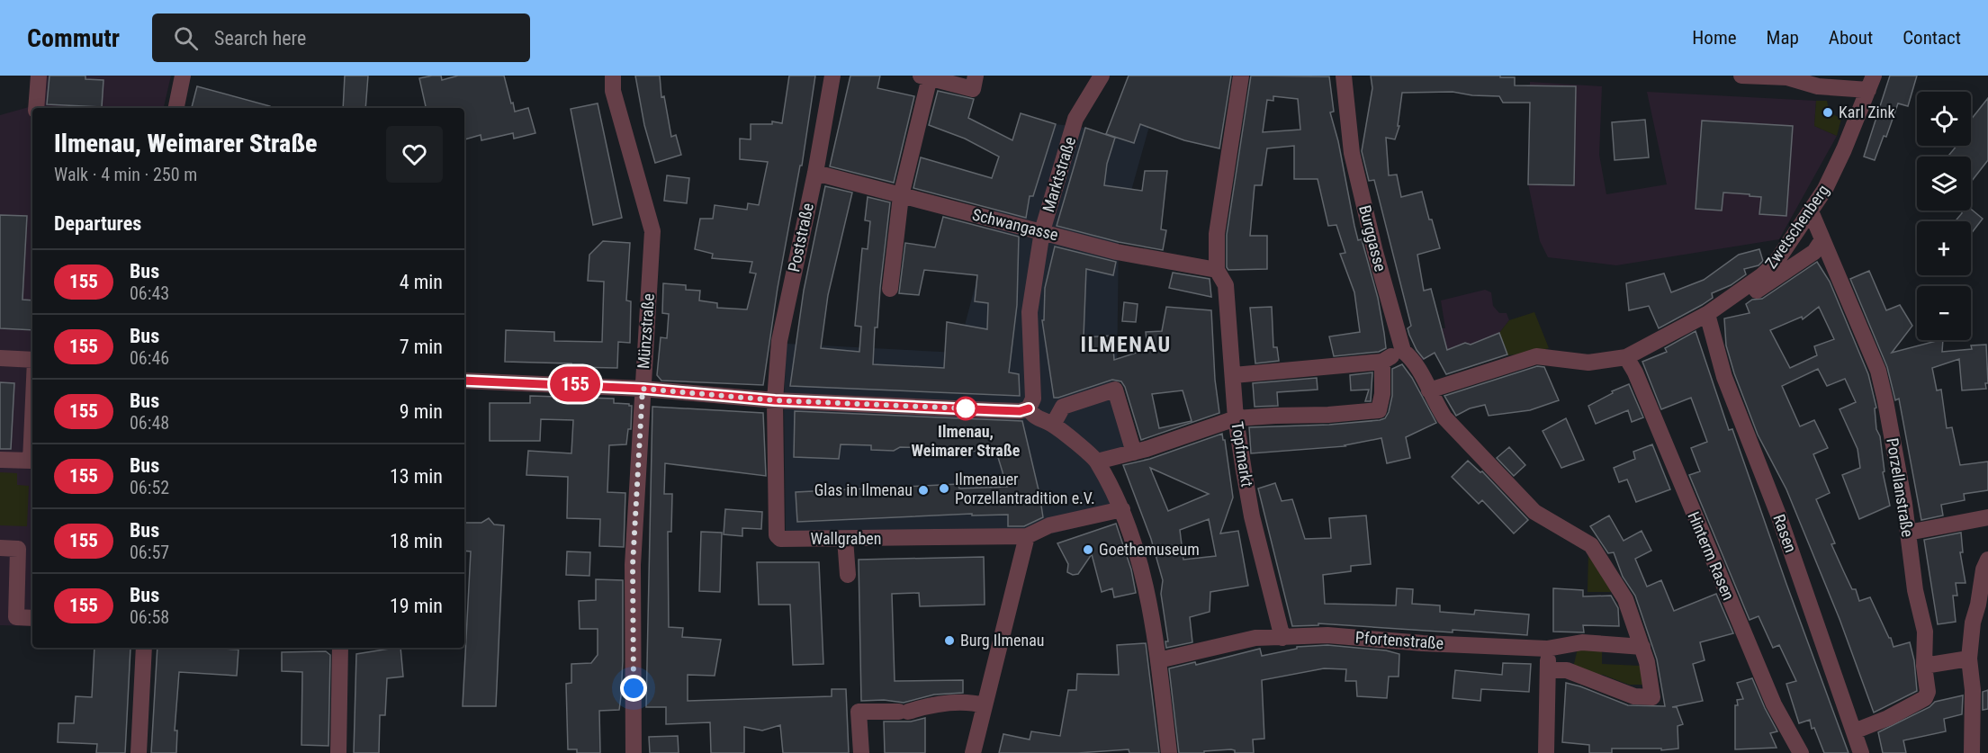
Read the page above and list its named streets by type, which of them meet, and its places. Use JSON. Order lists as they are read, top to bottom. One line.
{"streets":{"street":["Marktstraße","Schwangasse","Zwetschenberg","Poststraße","Burggasse","Münzstraße","Topfmarkt","Porzellanstraße","Rasen","Wallgraben","Hinterm Rasen","Pfortenstraße"]},"crossings":[["Marktstraße","Schwangasse"],["Schwangasse","Poststraße"],["Schwangasse","Topfmarkt"],["Zwetschenberg","Burggasse"],["Zwetschenberg","Porzellanstraße"],["Zwetschenberg","Rasen"],["Zwetschenberg","Hinterm Rasen"],["Poststraße","Wallgraben"],["Topfmarkt","Pfortenstraße"],["Porzellanstraße","Rasen"]],"districts":["ILMENAU"],"places":["Karl Zink","Ilmenau, Weimarer Straße","Ilmenauer Porzellantradition e.V.","Glas in Ilmenau","Goethemuseum","Burg Ilmenau"],"lines":["bus line 155"],"page":{"header":"Commutr","search":"Search here","nav":["Home","Map","About","Contact"],"on_map":"155","map_buttons":["+","−"],"heading":[["Ilmenau, Weimarer Straße","Walk · 4 min · 250 m"],"Departures"],"list":[{"mark":"155","name":"Bus","note":"06:43","value":"4 min"},{"mark":"155","name":"Bus","note":"06:46","value":"7 min"},{"mark":"155","name":"Bus","note":"06:48","value":"9 min"},{"mark":"155","name":"Bus","note":"06:52","value":"13 min"},{"mark":"155","name":"Bus","note":"06:57","value":"18 min"},{"mark":"155","name":"Bus","note":"06:58","value":"19 min"}]}}
